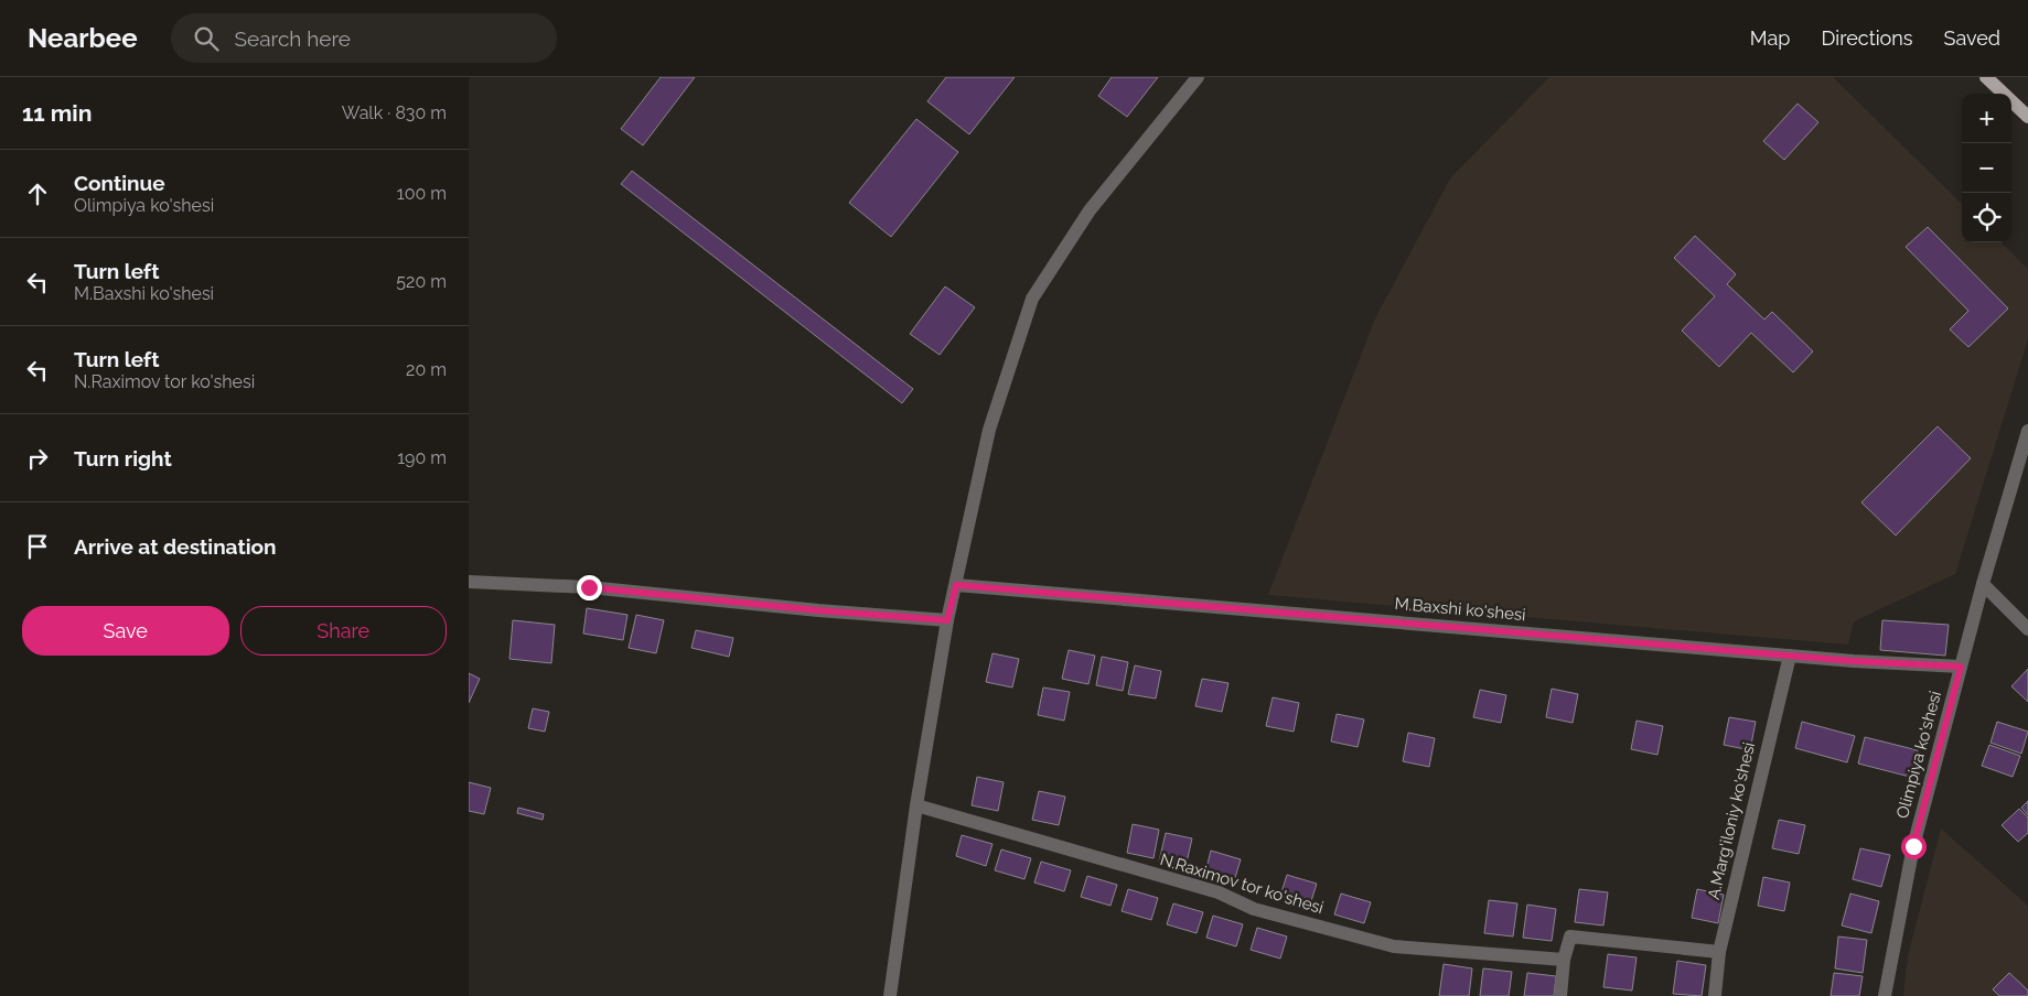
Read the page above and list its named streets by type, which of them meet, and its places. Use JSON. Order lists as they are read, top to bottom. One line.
{"streets":{"street":["M.Baxshi ko'shesi","Olimpiya ko'shesi","A.Marg'iloniy ko'shesi","N.Raximov tor ko'shesi"]},"crossings":[["M.Baxshi ko'shesi","Olimpiya ko'shesi"],["M.Baxshi ko'shesi","A.Marg'iloniy ko'shesi"]],"page":{"header":"Nearbee","search":"Search here","nav":["Map","Directions","Saved"],"heading":["11 min","Walk · 830 m"],"map_buttons":["+","−"],"list":[["Continue","Olimpiya ko'shesi","100 m"],["Turn left","M.Baxshi ko'shesi","520 m"],["Turn left","N.Raximov tor ko'shesi","20 m"],["Turn right","190 m"],"Arrive at destination"],"buttons":["Save","Share"]}}
